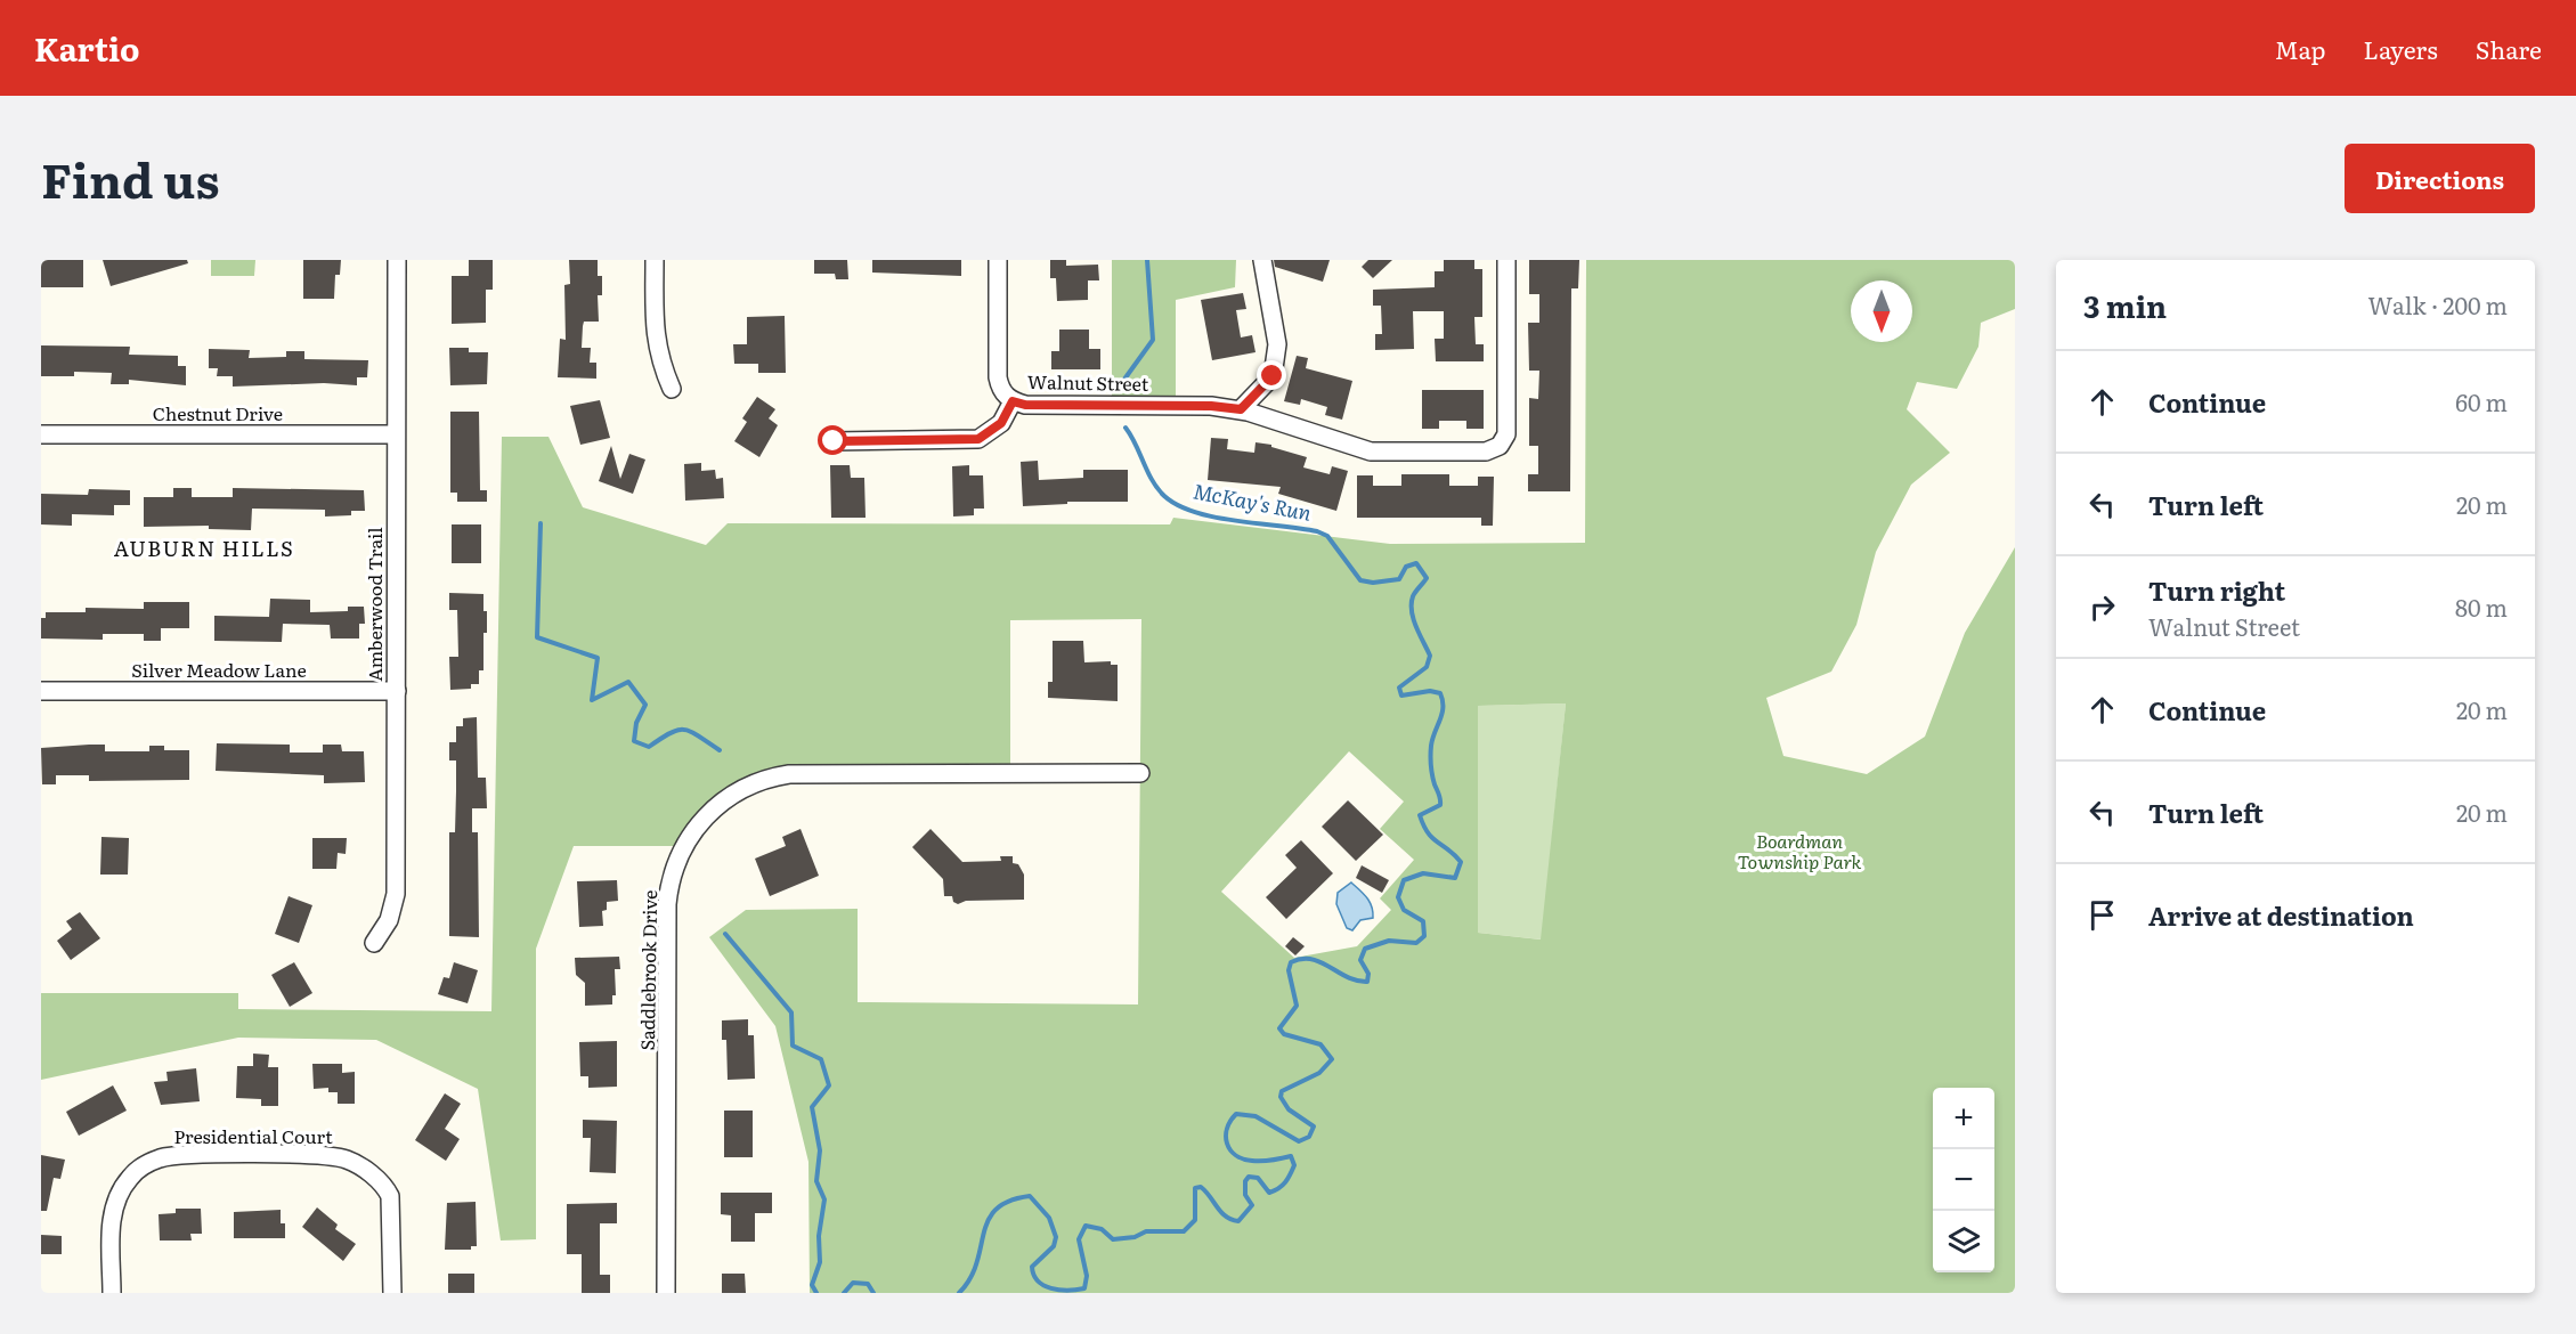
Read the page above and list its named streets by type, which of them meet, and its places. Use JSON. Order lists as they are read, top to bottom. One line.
{"streets":{"street":["Walnut Street","Chestnut Drive","Amberwood Trail","Silver Meadow Lane","Saddlebrook Drive","Presidential Court"]},"crossings":[["Chestnut Drive","Amberwood Trail"],["Amberwood Trail","Silver Meadow Lane"]],"districts":["AUBURN HILLS"],"water":["McKay's Run"],"parks":["Boardman Township Park"],"north":"bottom","page":{"header":"Kartio","nav":["Map","Layers","Share"],"title":"Find us","buttons":"Directions","heading":["3 min","Walk · 200 m"],"list":[["Continue","60 m"],["Turn left","20 m"],["Turn right","Walnut Street","80 m"],["Continue","20 m"],["Turn left","20 m"],"Arrive at destination"],"map_buttons":["+","−"]}}
